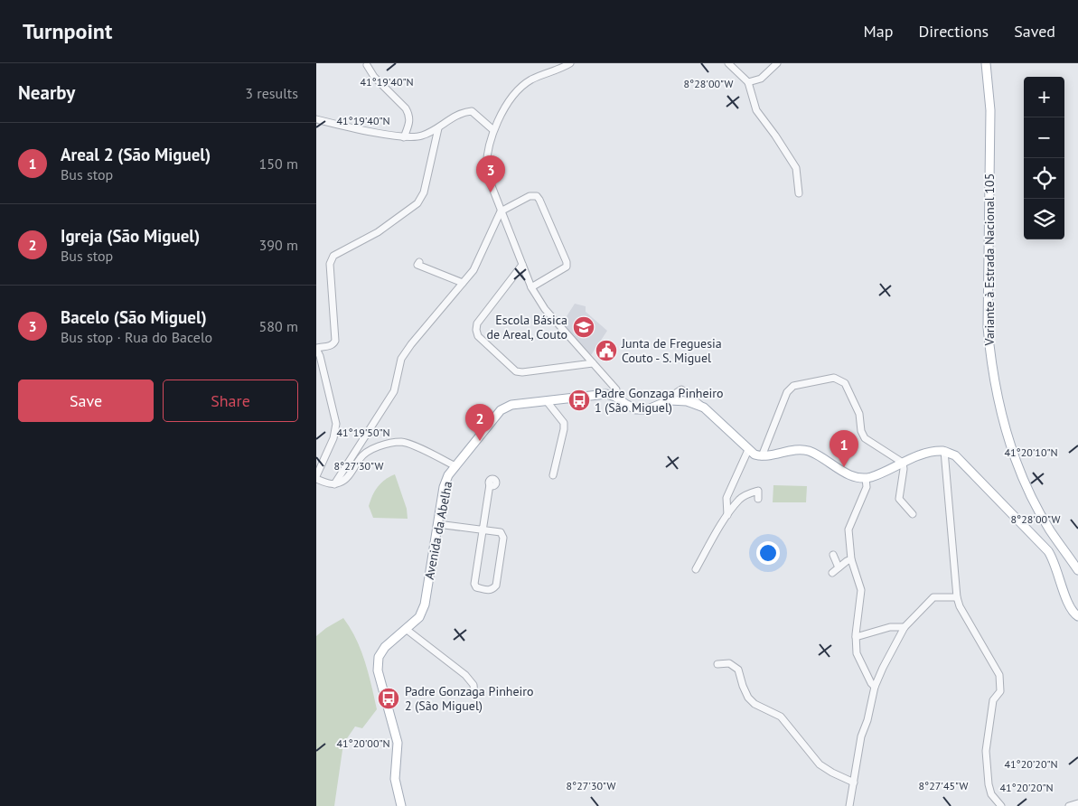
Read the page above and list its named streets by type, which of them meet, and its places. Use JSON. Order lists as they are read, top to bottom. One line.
{"streets":{"main road":["Variante à Estrada Nacional 105","Avenida da Abelha"]},"places":{"school or university":["Escola Básica de Areal, Couto"],"public building":["Junta de Freguesia Couto - S. Miguel"],"bus stop":["Padre Gonzaga Pinheiro 1 (São Miguel)","Padre Gonzaga Pinheiro 2 (São Miguel)"]},"page":{"header":"Turnpoint","nav":["Map","Directions","Saved"],"heading":["Nearby","3 results"],"map_buttons":["+","−"],"list":[{"mark":"1","name":"Areal 2 (São Miguel)","note":"Bus stop","value":"150 m"},{"mark":"2","name":"Igreja (São Miguel)","note":"Bus stop","value":"390 m"},{"mark":"3","name":"Bacelo (São Miguel)","note":"Bus stop · Rua do Bacelo","value":"580 m"}],"pins":["3","2","1"],"buttons":["Save","Share"]},"coordinates":["41°19'40\"N","8°28'00\"W","41°19'50\"N","41°20'10\"N","8°27'30\"W","41°20'00\"N","41°20'20\"N","8°27'45\"W"]}
